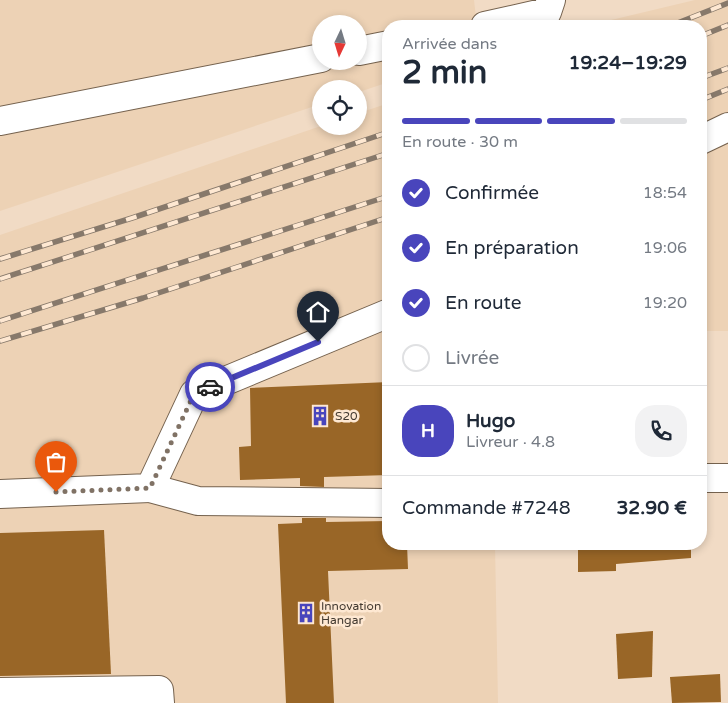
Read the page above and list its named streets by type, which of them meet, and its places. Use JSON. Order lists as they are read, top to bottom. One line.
{"places":{"building":["S20","Innovation Hangar"]},"north":"bottom","page":{"heading":["2 min","Arrivée dans","19:24–19:29"],"panel":["Hugo","Livreur · 4.8","Commande #7248","32.90 €"],"bar":"En route · 30 m","list":[["Confirmée","18:54"],["En préparation","19:06"],["En route","19:20"],"Livrée"],"round":"H"}}
